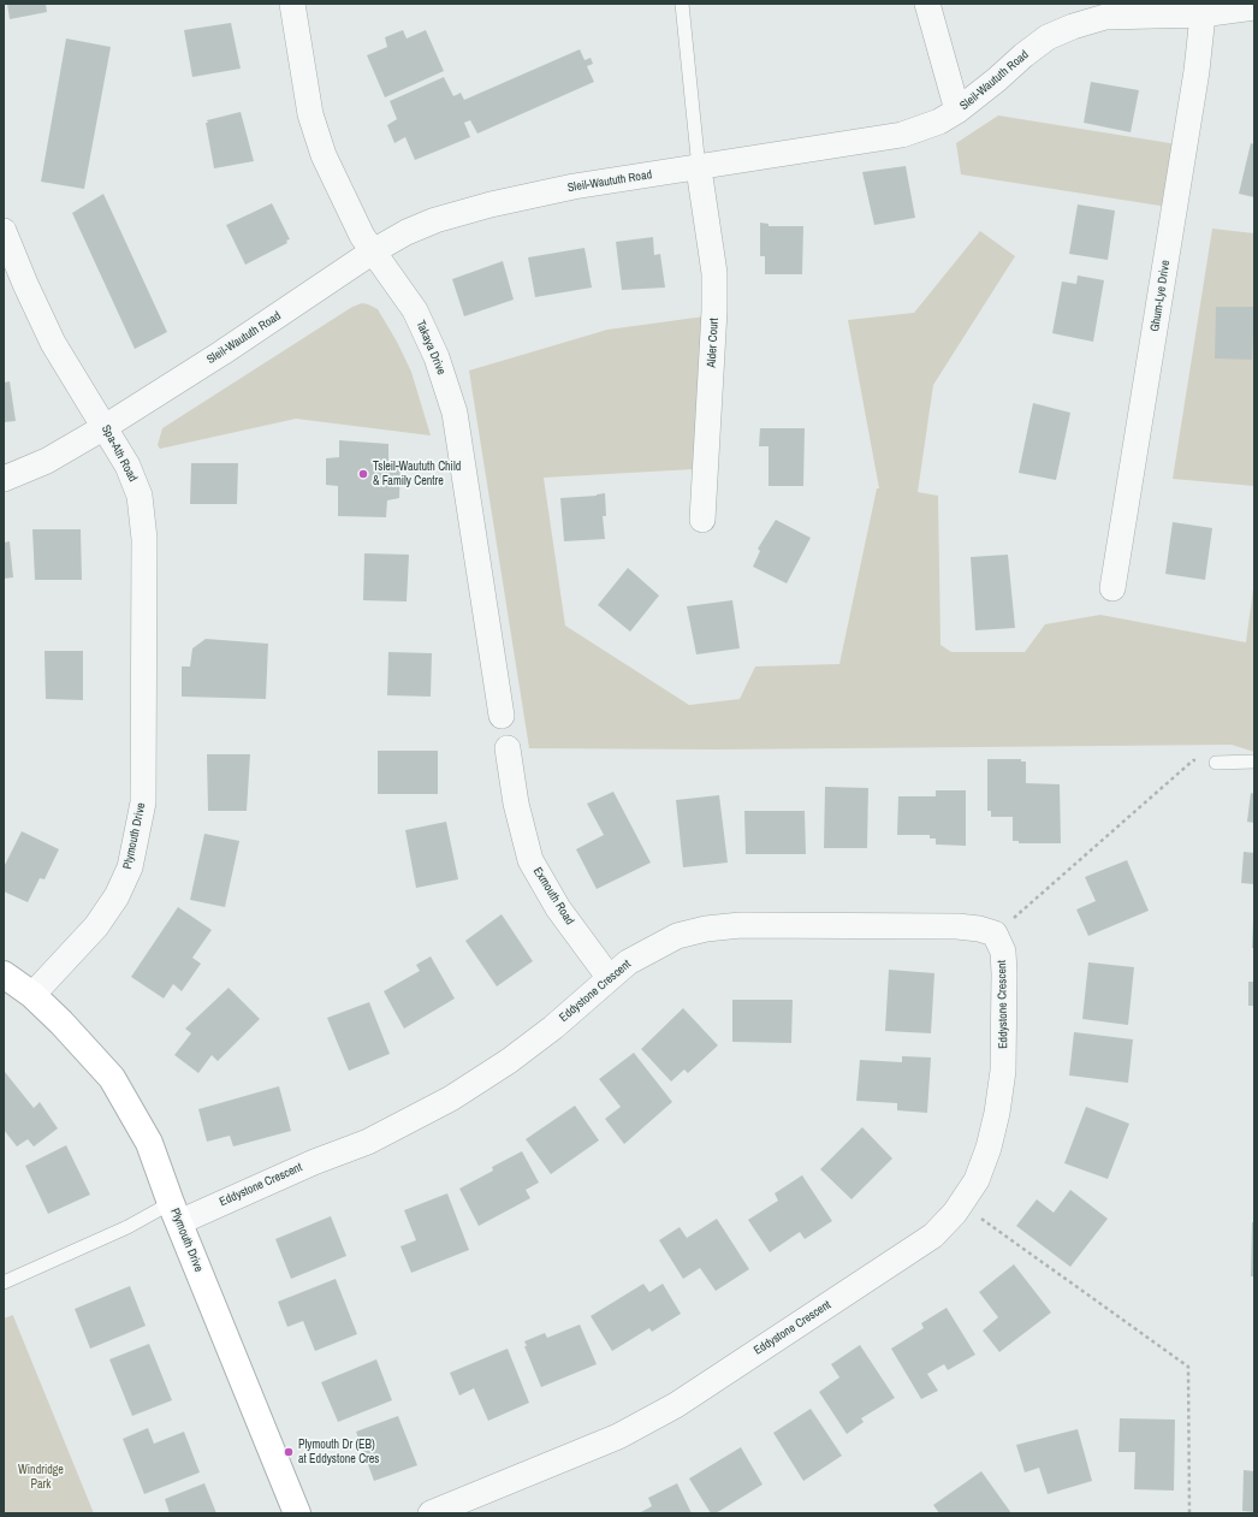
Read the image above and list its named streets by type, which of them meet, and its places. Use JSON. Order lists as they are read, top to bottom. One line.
{"streets":{"street":["Sleil-Waututh Road","Ghum-Lye Drive","Alder Court","Takaya Drive","Spa-Ath Road","Plymouth Drive","Exmouth Road","Eddystone Crescent"]},"crossings":[["Sleil-Waututh Road","Ghum-Lye Drive"],["Sleil-Waututh Road","Alder Court"],["Sleil-Waututh Road","Takaya Drive"],["Sleil-Waututh Road","Spa-Ath Road"],["Spa-Ath Road","Plymouth Drive"],["Plymouth Drive","Eddystone Crescent"],["Exmouth Road","Eddystone Crescent"]],"parks":["Windridge Park"],"places":["Tsleil-Waututh Child & Family Centre","Plymouth Dr (EB) at Eddystone Cres"]}
